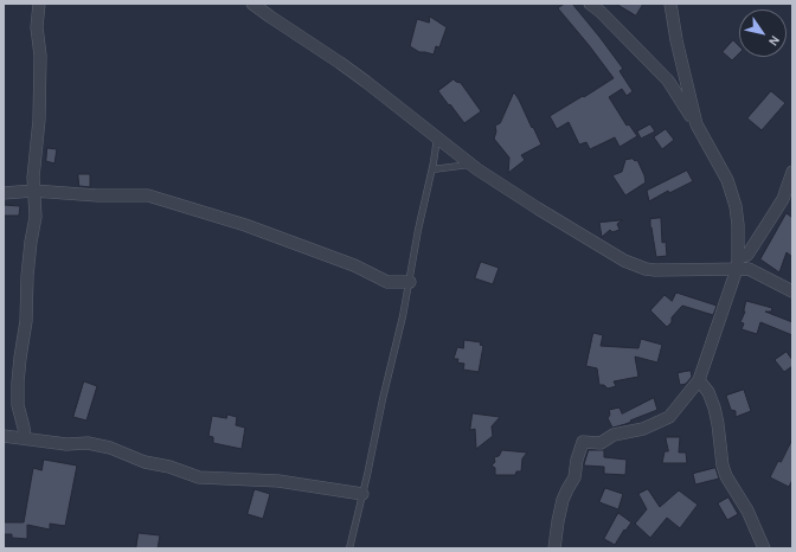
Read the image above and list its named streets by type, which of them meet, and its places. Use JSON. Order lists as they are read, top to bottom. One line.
{"north":"bottom right"}
